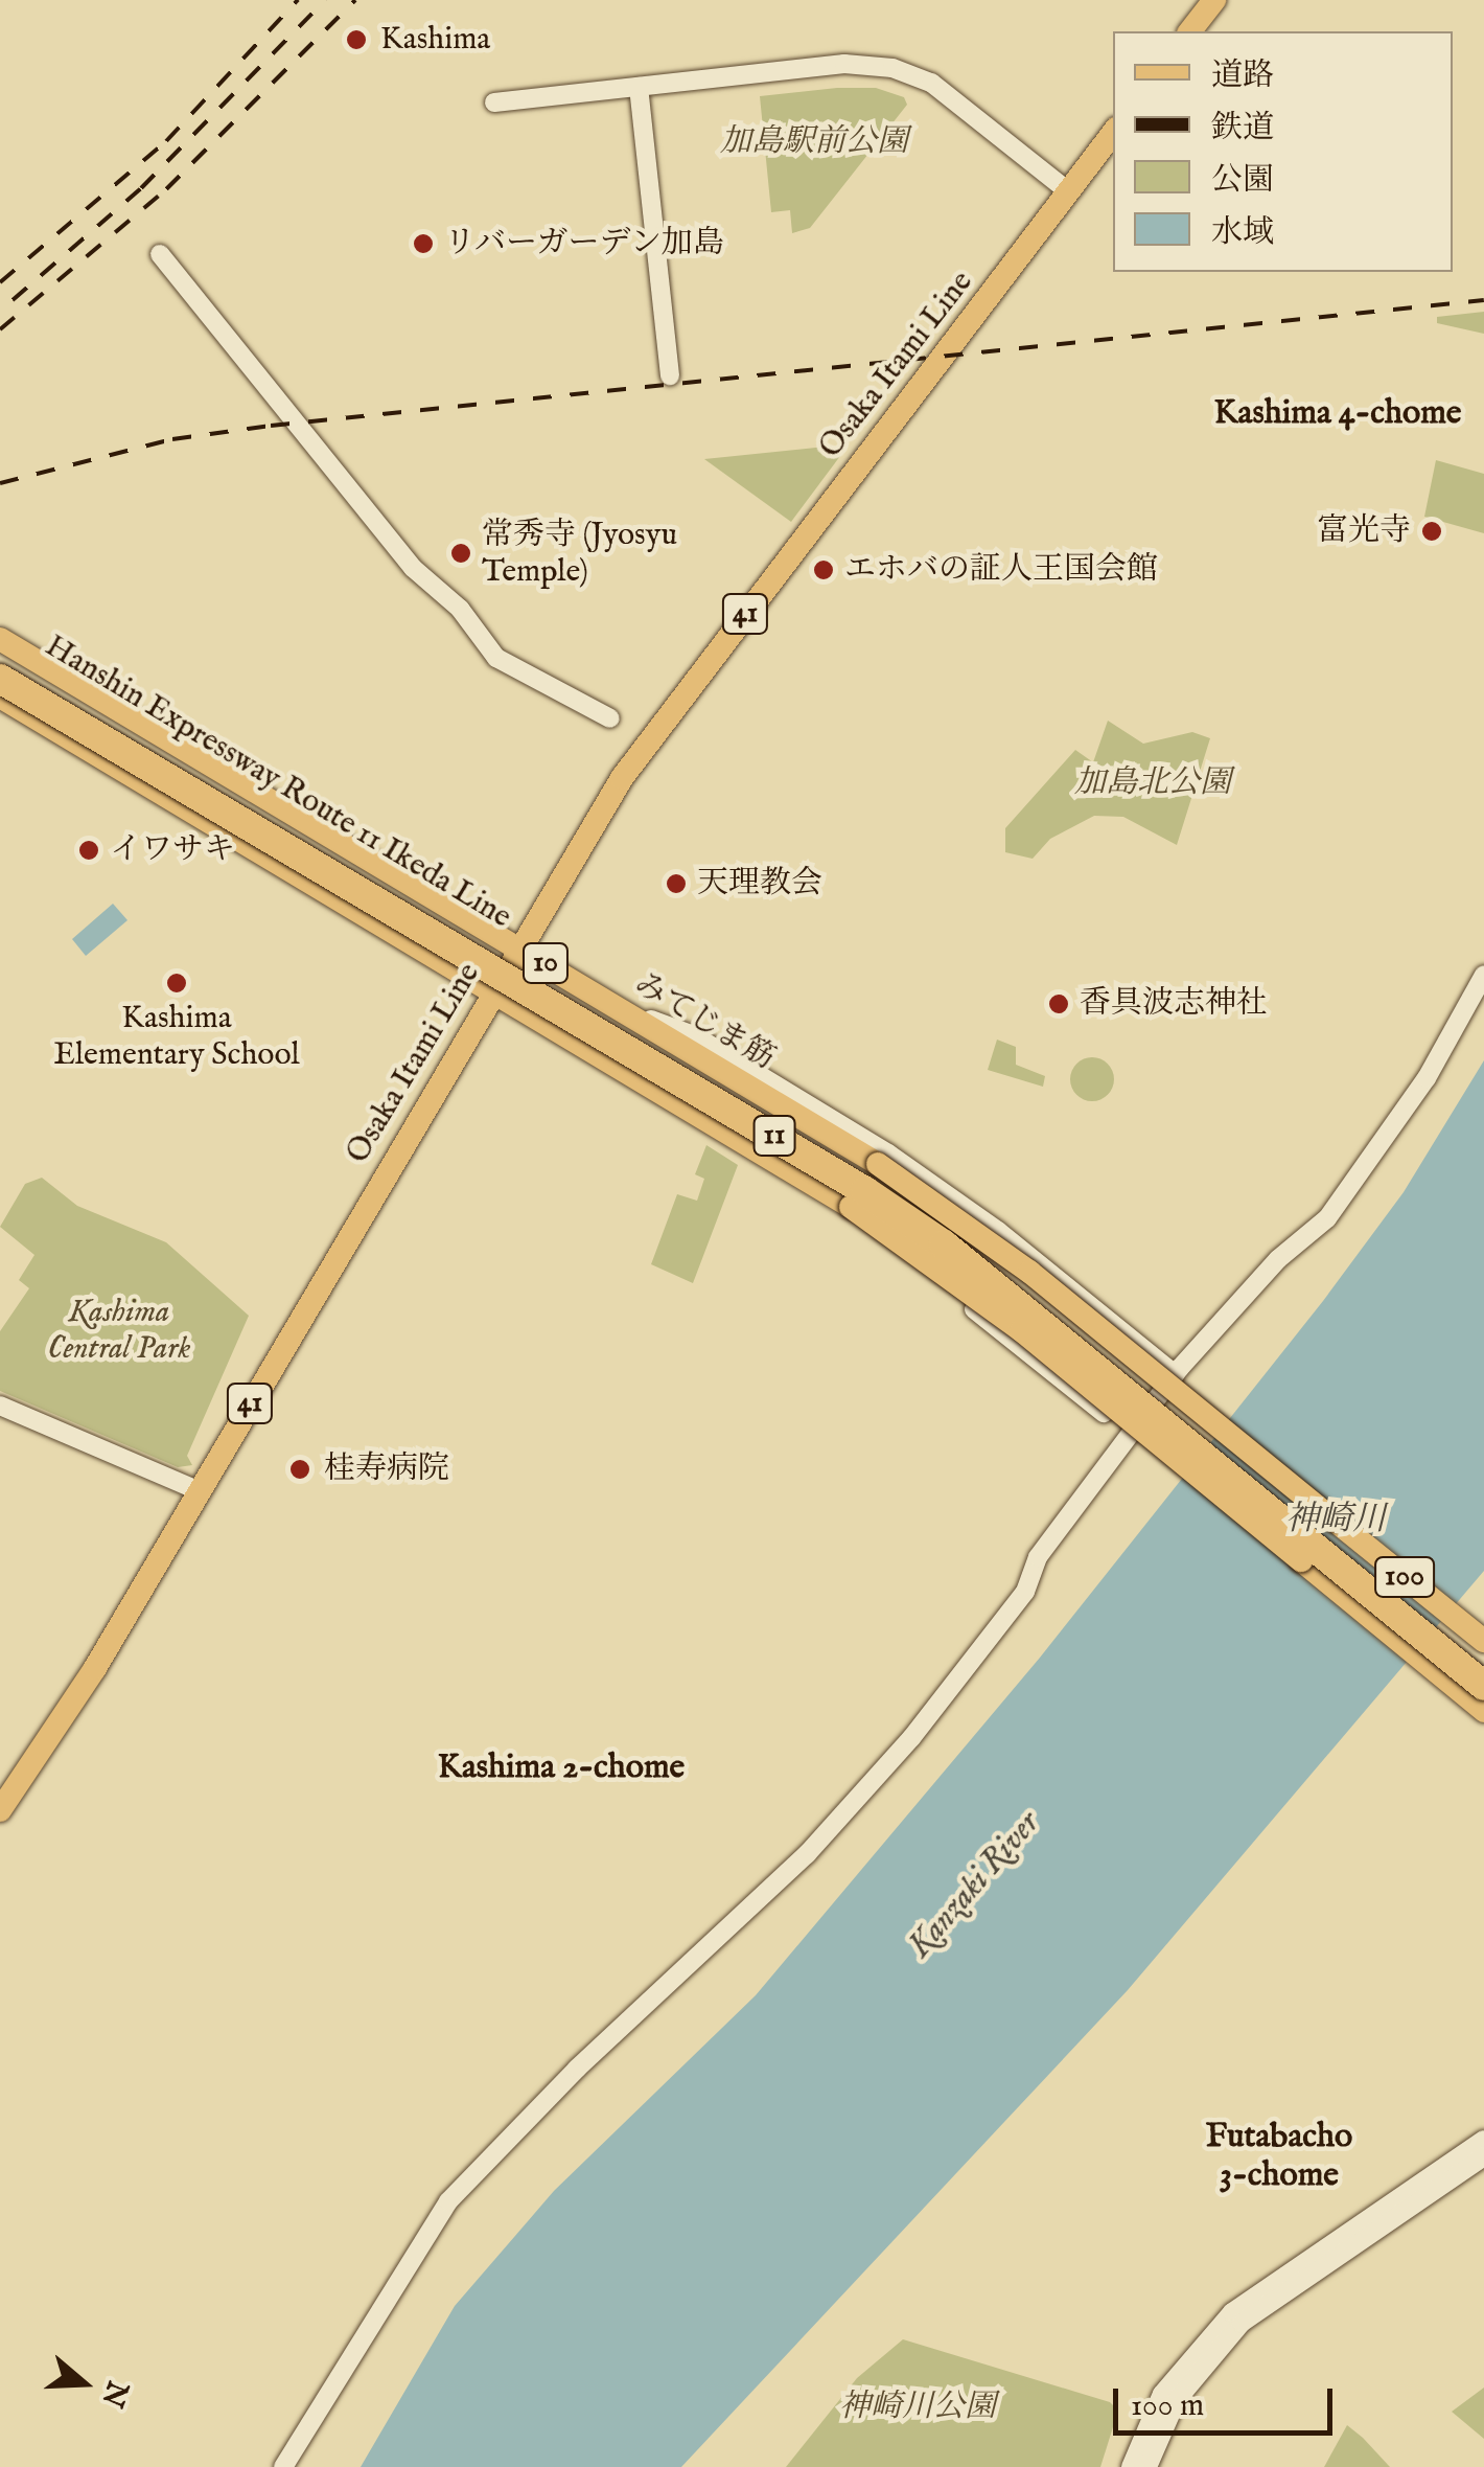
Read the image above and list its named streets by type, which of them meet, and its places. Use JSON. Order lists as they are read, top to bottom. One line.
{"streets":{"highway":["Hanshin Expressway Route 11 Ikeda Line","11"],"main road":["Osaka Itami Line","41","10","みてじま筋","100"]},"crossings":[["Osaka Itami Line","10"],["Osaka Itami Line","みてじま筋"],["Hanshin Expressway Route 11 Ikeda Line","100"],["10","100"],["みてじま筋","100"]],"districts":["Kashima 4-chome","Kashima 2-chome","Futabacho 3-chome"],"water":["神崎川","Kanzaki River"],"parks":["加島駅前公園","加島北公園","Kashima Central Park","神崎川公園"],"places":["Kashima","リバーガーデン加島","富光寺","常秀寺 (Jyosyu Temple)","エホバの証人王国会館","イワサキ","天理教会","Kashima Elementary School","香具波志神社","桂寿病院"],"legend":["道路","鉄道","公園","水域"],"scale_bar":"100 m","north":"right"}
